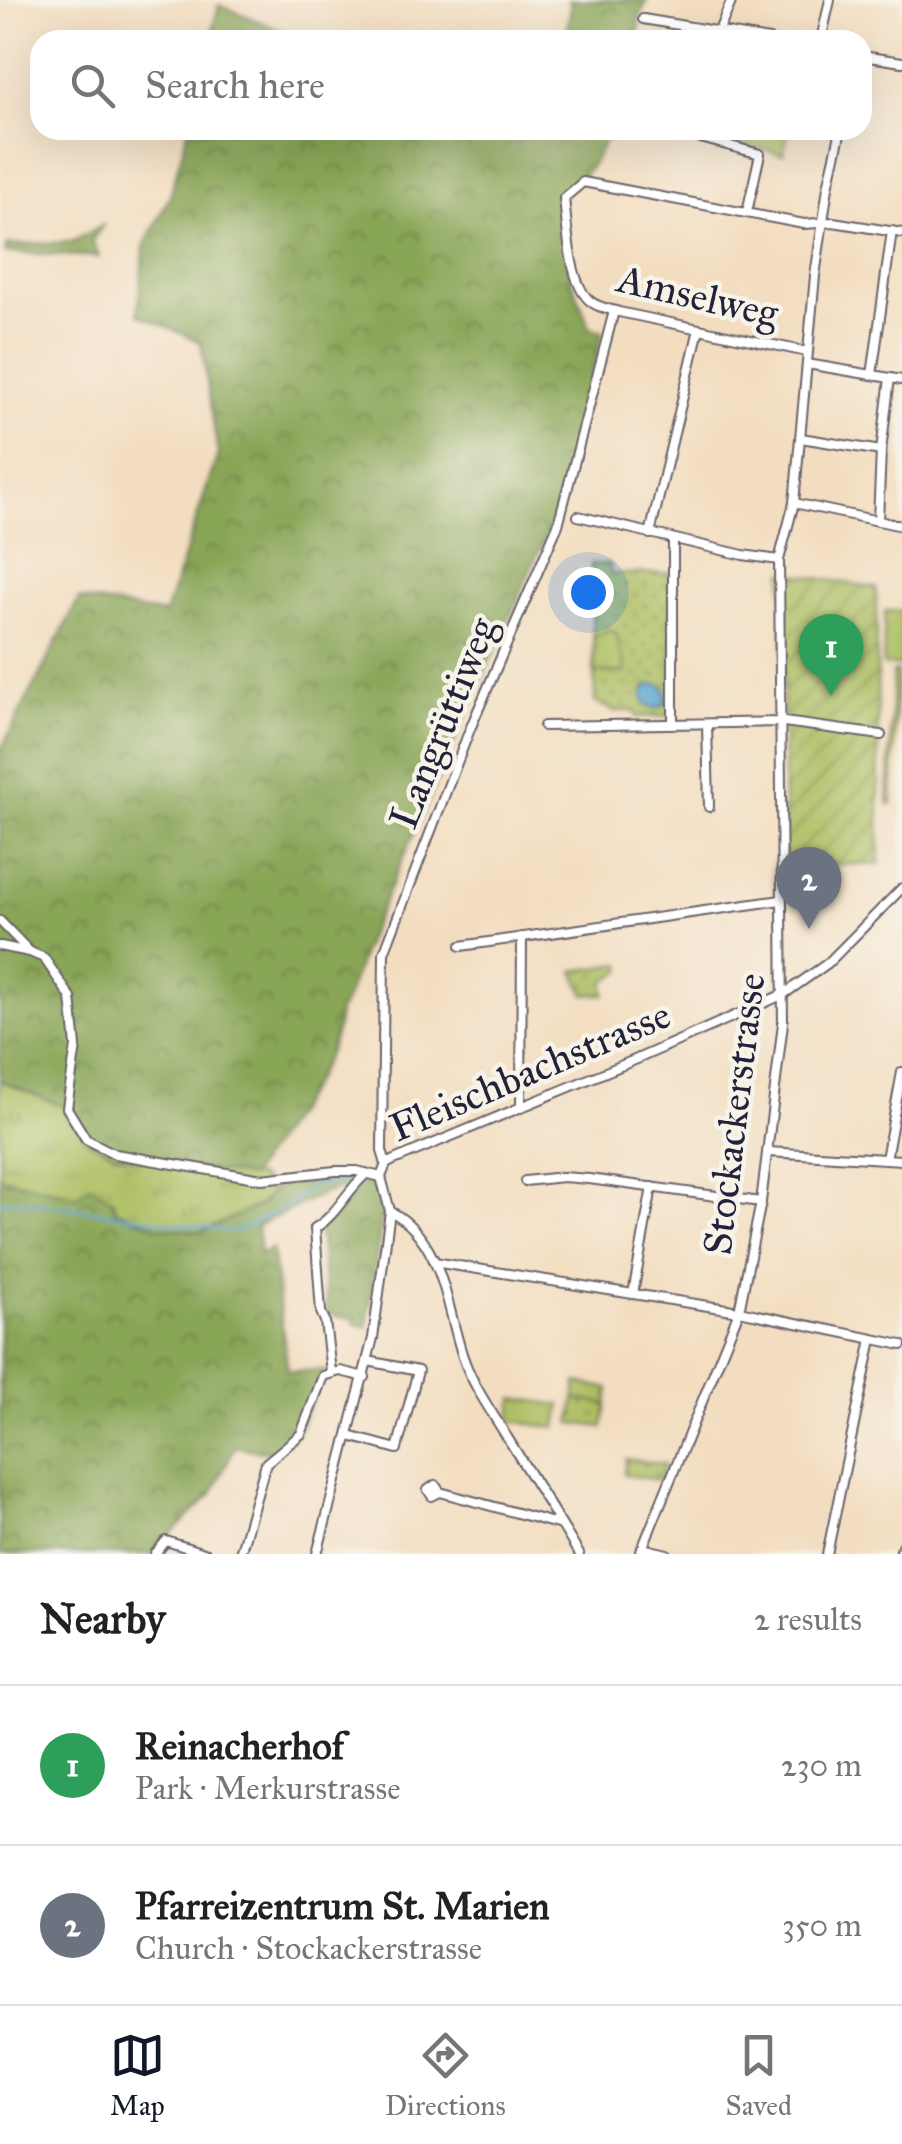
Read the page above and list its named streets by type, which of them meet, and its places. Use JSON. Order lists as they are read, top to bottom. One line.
{"streets":{"street":["Amselweg","Langrüttiweg","Fleischbachstrasse","Stockackerstrasse"]},"crossings":[["Amselweg","Langrüttiweg"],["Amselweg","Stockackerstrasse"],["Langrüttiweg","Fleischbachstrasse"],["Fleischbachstrasse","Stockackerstrasse"]],"page":{"search":"Search here","pins":["1","2"],"heading":["Nearby","2 results"],"list":[{"mark":"1","name":"Reinacherhof","note":"Park · Merkurstrasse","value":"230 m"},{"mark":"2","name":"Pfarreizentrum St. Marien","note":"Church · Stockackerstrasse","value":"350 m"}],"nav":["Map","Directions","Saved"]}}
